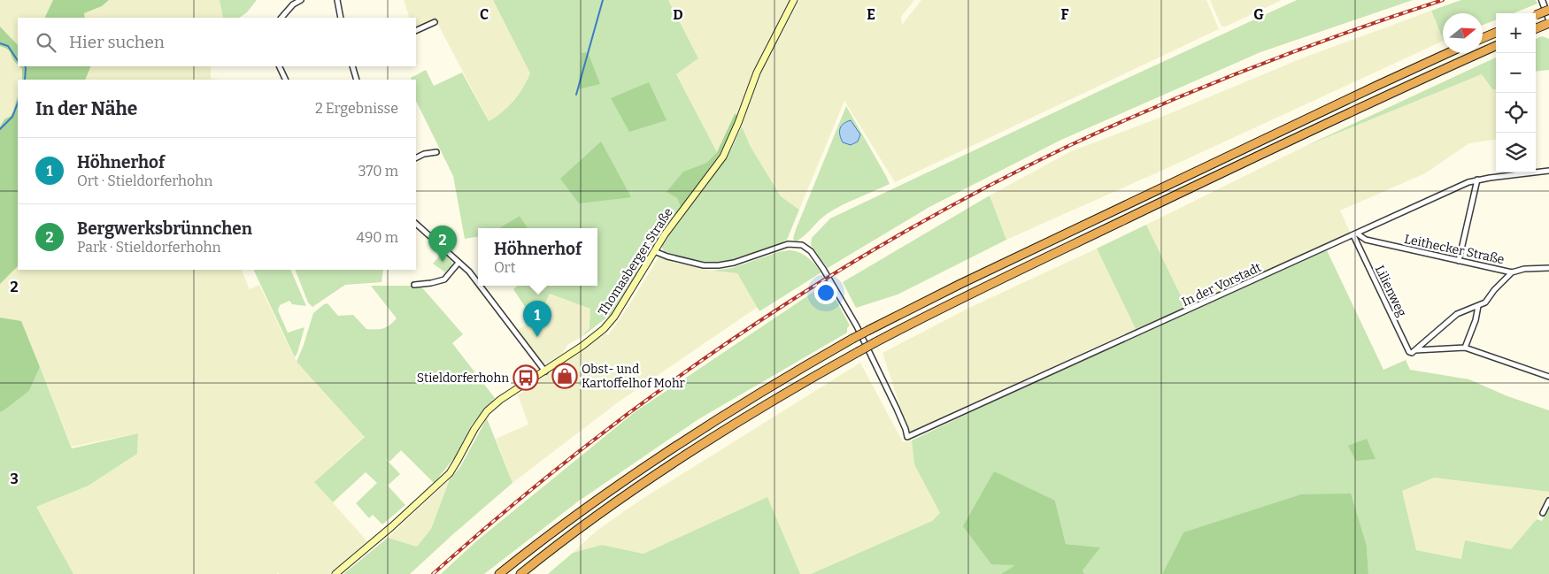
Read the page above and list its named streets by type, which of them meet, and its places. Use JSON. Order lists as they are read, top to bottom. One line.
{"streets":{"main road":["Thomasberger Straße"],"street":["Leithecker Straße","In der Vorstadt","Lilienweg"]},"crossings":[["Leithecker Straße","In der Vorstadt"],["Leithecker Straße","Lilienweg"],["Thomasberger Straße","In der Vorstadt"],["In der Vorstadt","Lilienweg"]],"places":{"shop":["Obst- und Kartoffelhof Mohr"],"bus stop":["Stieldorferhohn"]},"north":"right","page":{"map_buttons":["+","−"],"search":"Hier suchen","heading":["In der Nähe","2 Ergebnisse"],"list":[{"mark":"1","name":"Höhnerhof","note":"Ort · Stieldorferhohn","value":"370 m"},{"mark":"2","name":"Bergwerksbrünnchen","note":"Park · Stieldorferhohn","value":"490 m"}],"pins":["2","1"],"popup":["Höhnerhof","Ort"]},"grid":{"columns":["C","D","E","F","G"],"rows":["2","3"]}}
